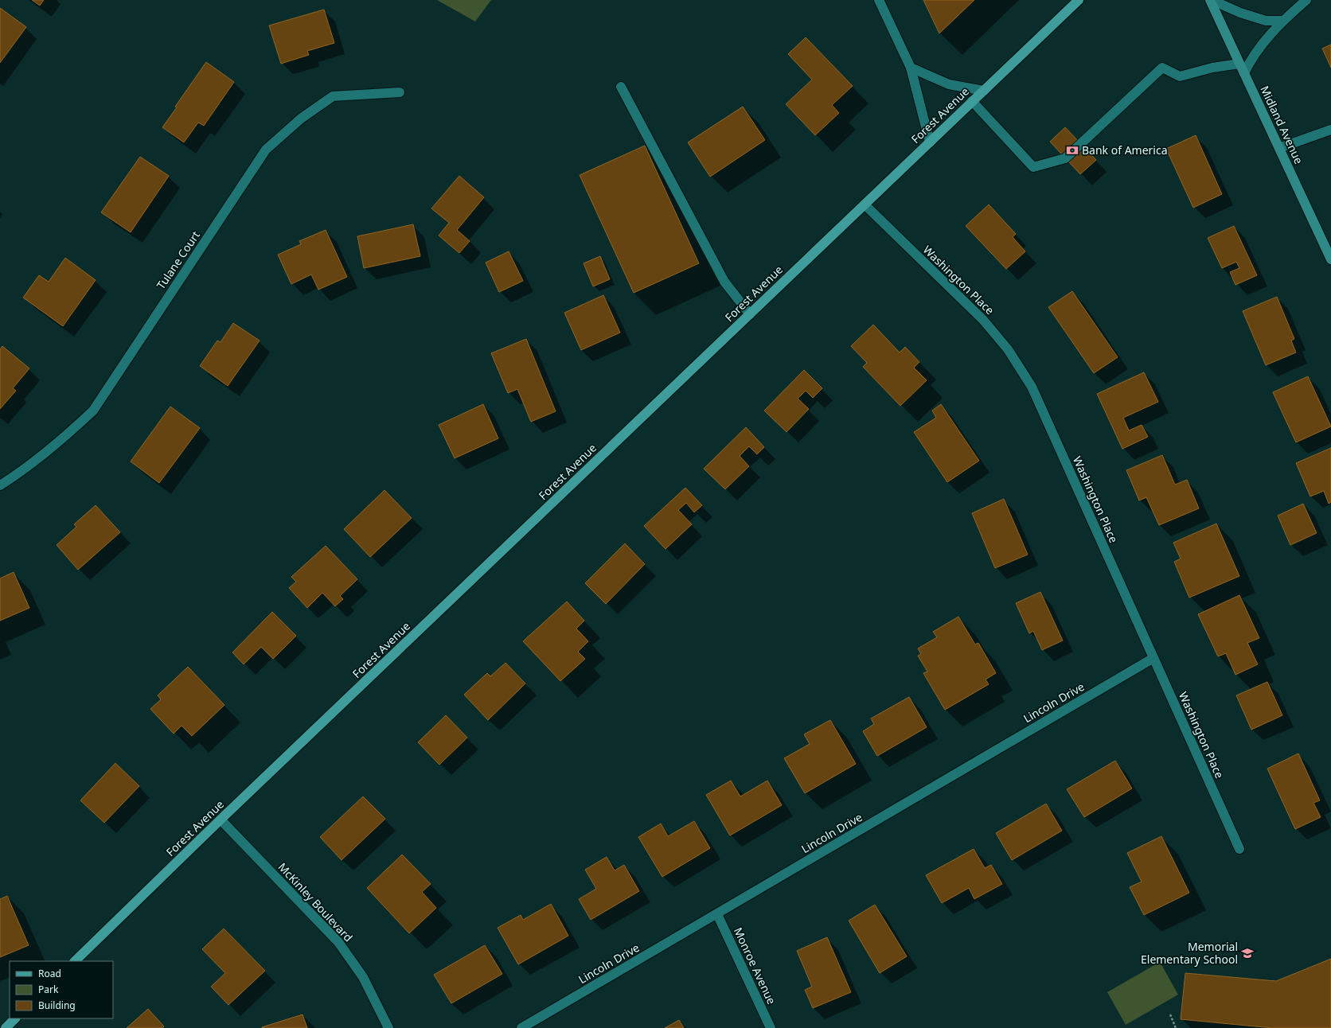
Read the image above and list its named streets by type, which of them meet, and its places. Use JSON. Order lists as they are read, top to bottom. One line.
{"streets":{"main road":["Forest Avenue"],"street":["Midland Avenue","Tulane Court","Washington Place","Lincoln Drive","McKinley Boulevard","Monroe Avenue"]},"crossings":[["Forest Avenue","Washington Place"],["Forest Avenue","McKinley Boulevard"],["Washington Place","Lincoln Drive"],["Lincoln Drive","Monroe Avenue"]],"places":{"bank":["Bank of America"],"school or university":["Memorial Elementary School"]},"legend":["Road","Park","Building"]}
